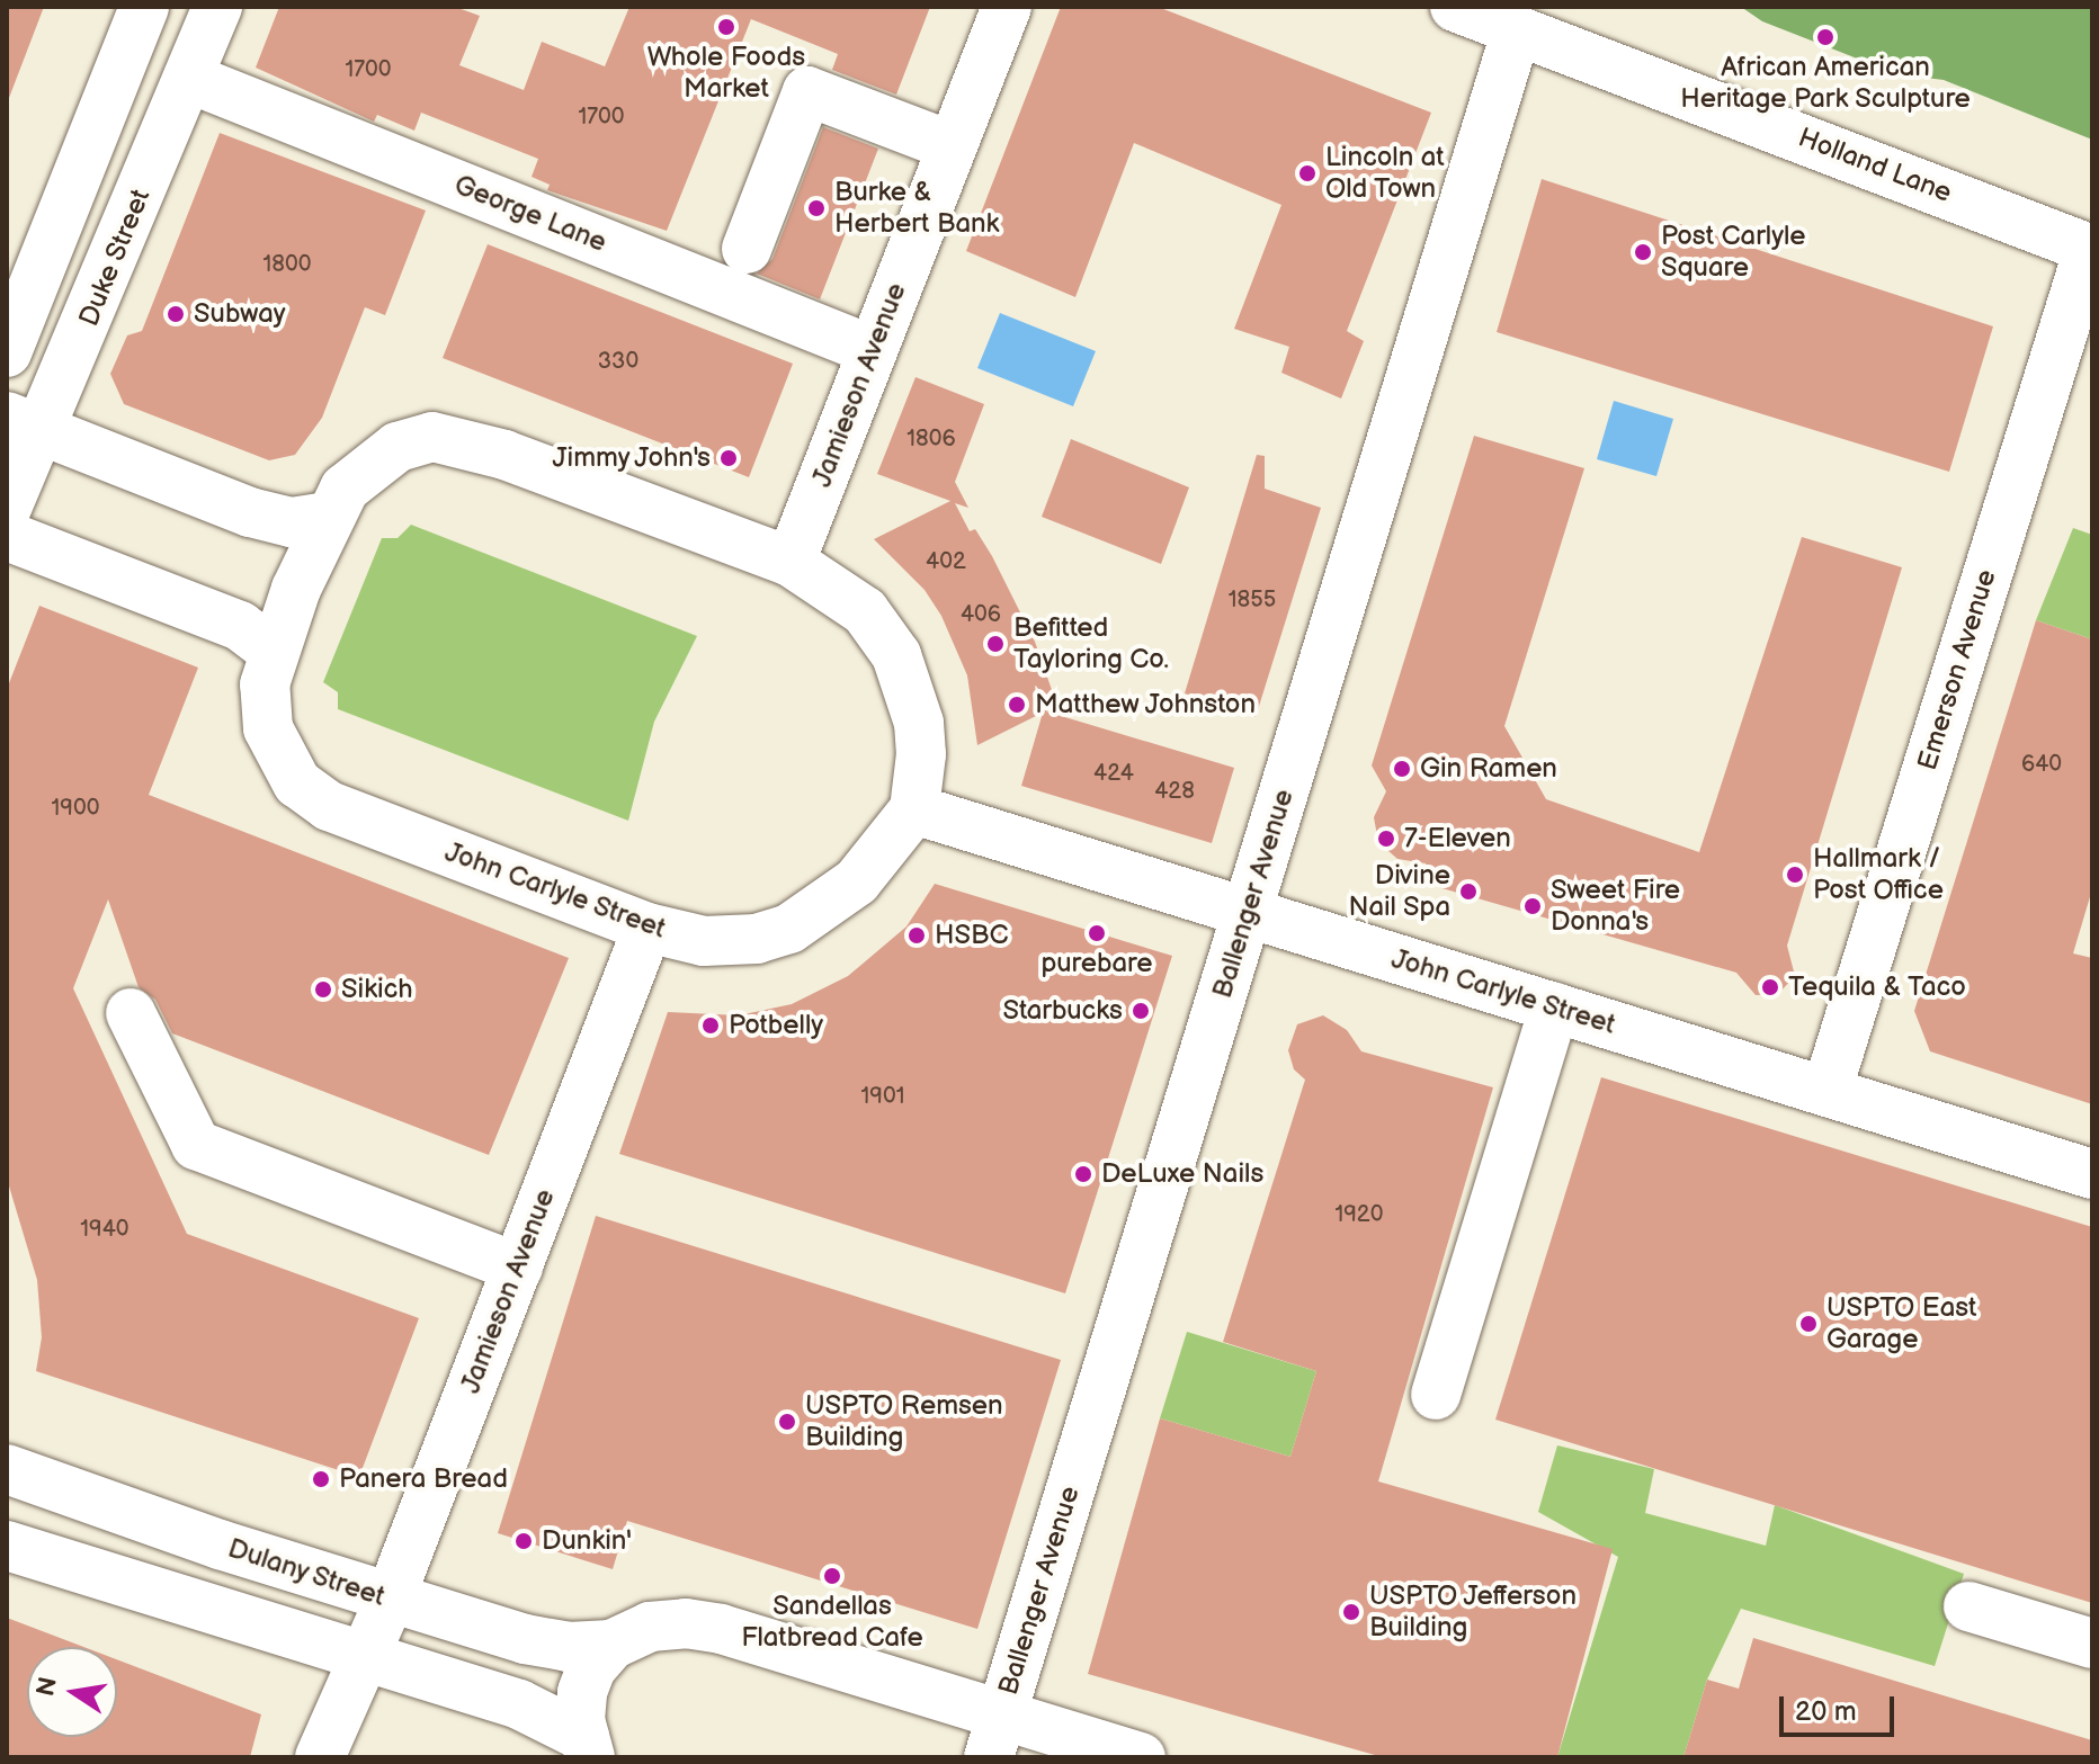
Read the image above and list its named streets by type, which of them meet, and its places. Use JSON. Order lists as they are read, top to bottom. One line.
{"streets":{"street":["Holland Lane","George Lane","Duke Street","Jamieson Avenue","Emerson Avenue","John Carlyle Street","Ballenger Avenue","Dulany Street"]},"crossings":[["Holland Lane","Emerson Avenue"],["Holland Lane","Ballenger Avenue"],["George Lane","Duke Street"],["George Lane","Jamieson Avenue"],["Jamieson Avenue","John Carlyle Street"],["Jamieson Avenue","Dulany Street"],["Emerson Avenue","John Carlyle Street"],["John Carlyle Street","Ballenger Avenue"],["Ballenger Avenue","Dulany Street"]],"places":["Whole Foods Market","African American Heritage Park Sculpture","Lincoln at Old Town","Burke & Herbert Bank","Post Carlyle Square","Subway","Jimmy John's","Befitted Tayloring Co.","Matthew Johnston","Gin Ramen","7-Eleven","Hallmark / Post Office","Divine Nail Spa","Sweet Fire Donna's","purebare","HSBC","Tequila & Taco","Sikich","Starbucks","Potbelly","DeLuxe Nails","USPTO East Garage","USPTO Remsen Building","Panera Bread","Dunkin'","Sandellas Flatbread Cafe","USPTO Jefferson Building"],"house_numbers":["1700","1700","1800","330","1806","402","1855","406","640","424","428","1900","1901","1920","1940"],"scale_bar":"20 m","north":"left"}
